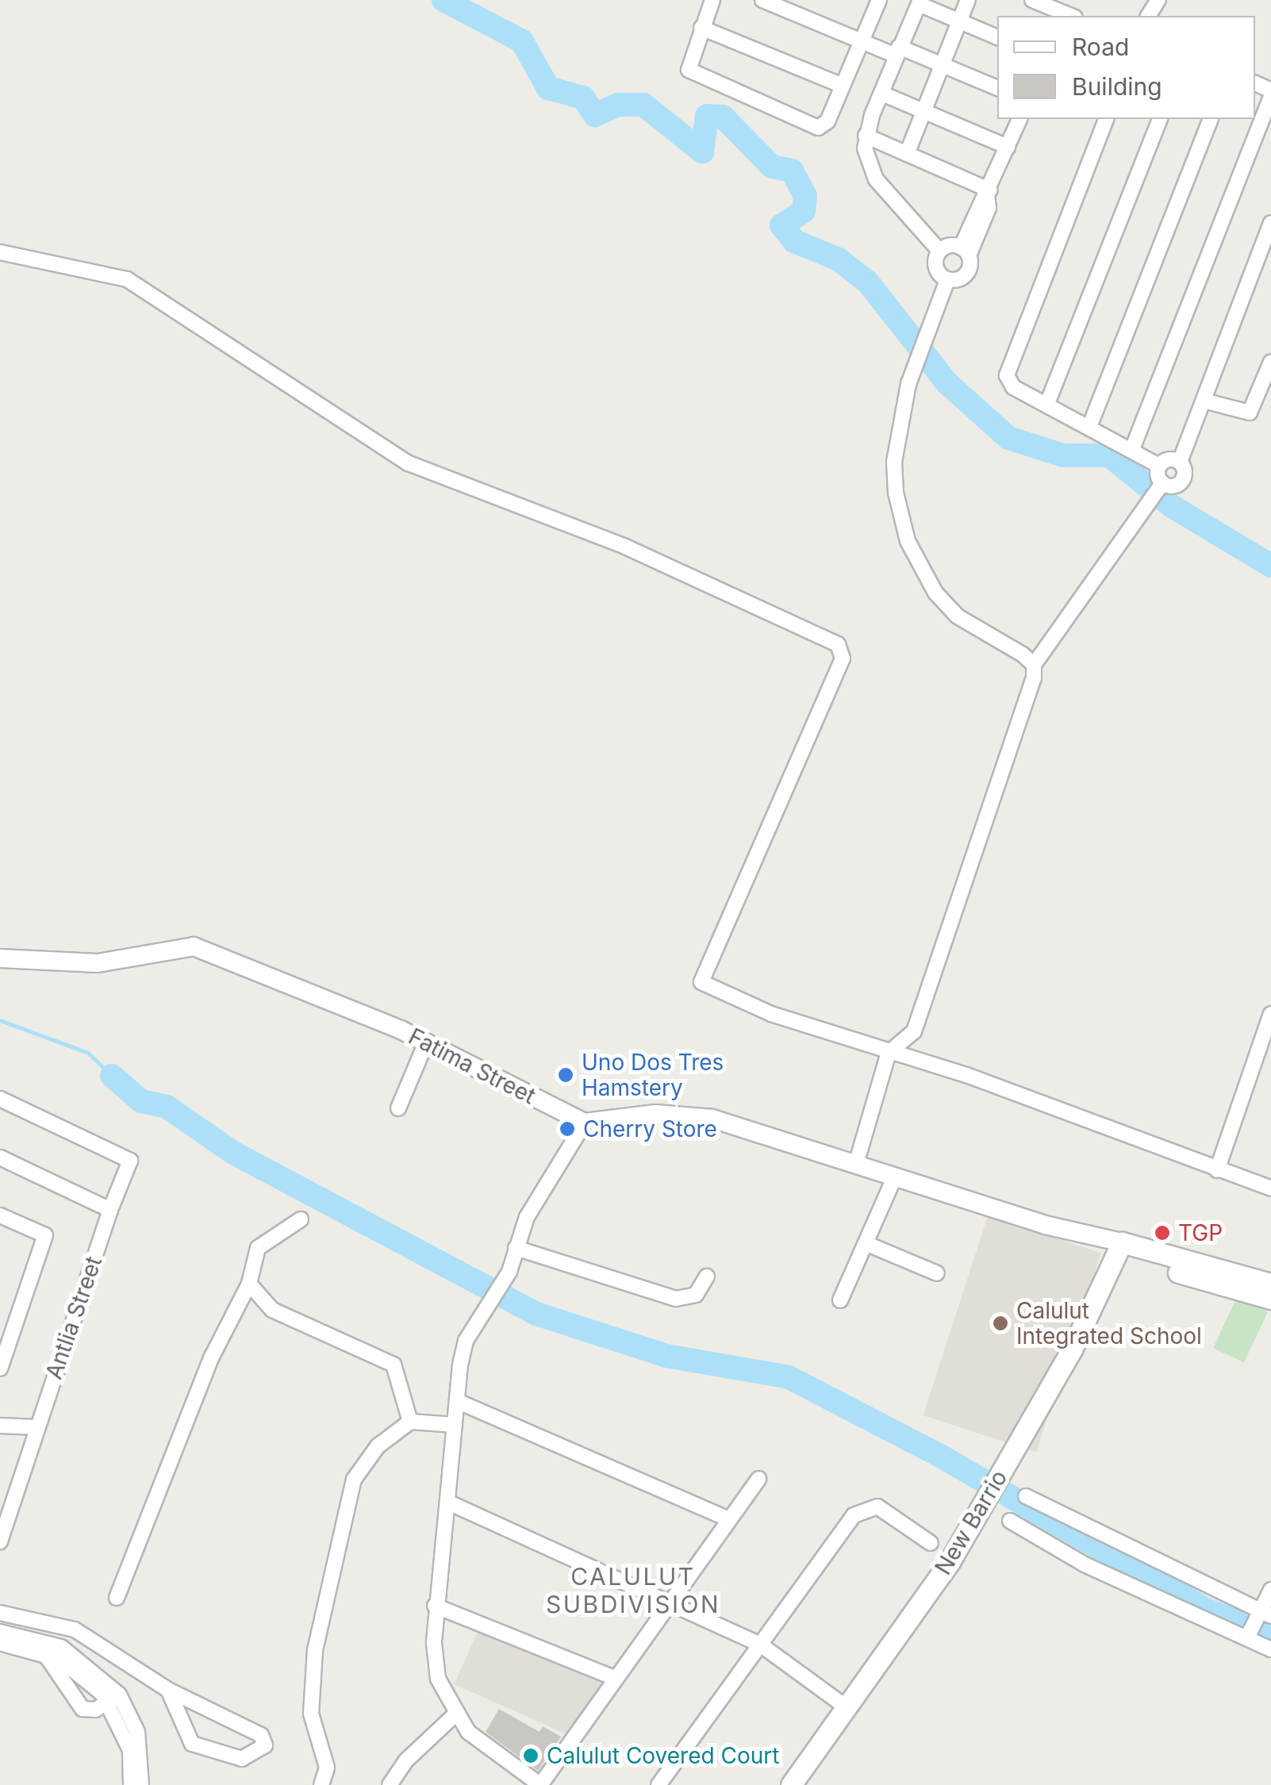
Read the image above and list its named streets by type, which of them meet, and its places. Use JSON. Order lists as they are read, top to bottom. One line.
{"streets":{"main road":["New Barrio"],"street":["Fatima Street","Antlia Street"]},"districts":["CALULUT SUBDIVISION"],"places":["Uno Dos Tres Hamstery","Cherry Store","TGP","Calulut Integrated School","Calulut Covered Court"],"legend":["Road","Building"]}
